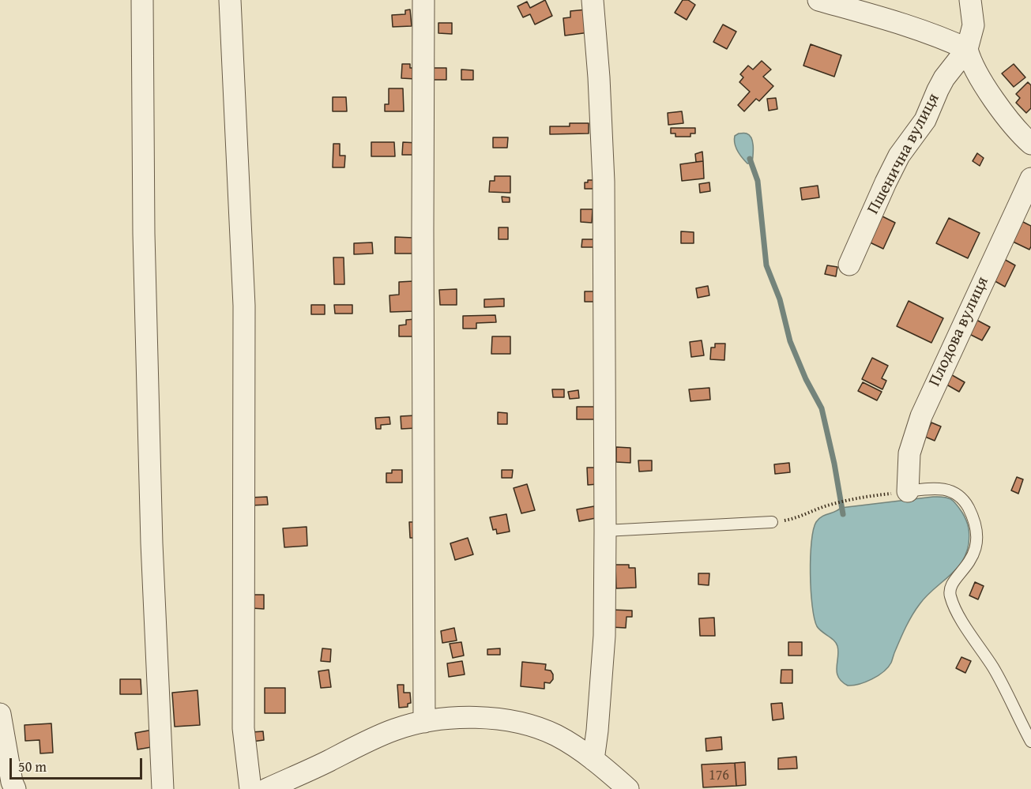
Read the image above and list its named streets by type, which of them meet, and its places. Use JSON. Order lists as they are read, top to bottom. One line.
{"streets":{"street":["Пшенична вулиця","Плодова вулиця"]},"house_numbers":["176"],"scale_bar":"50 m"}
